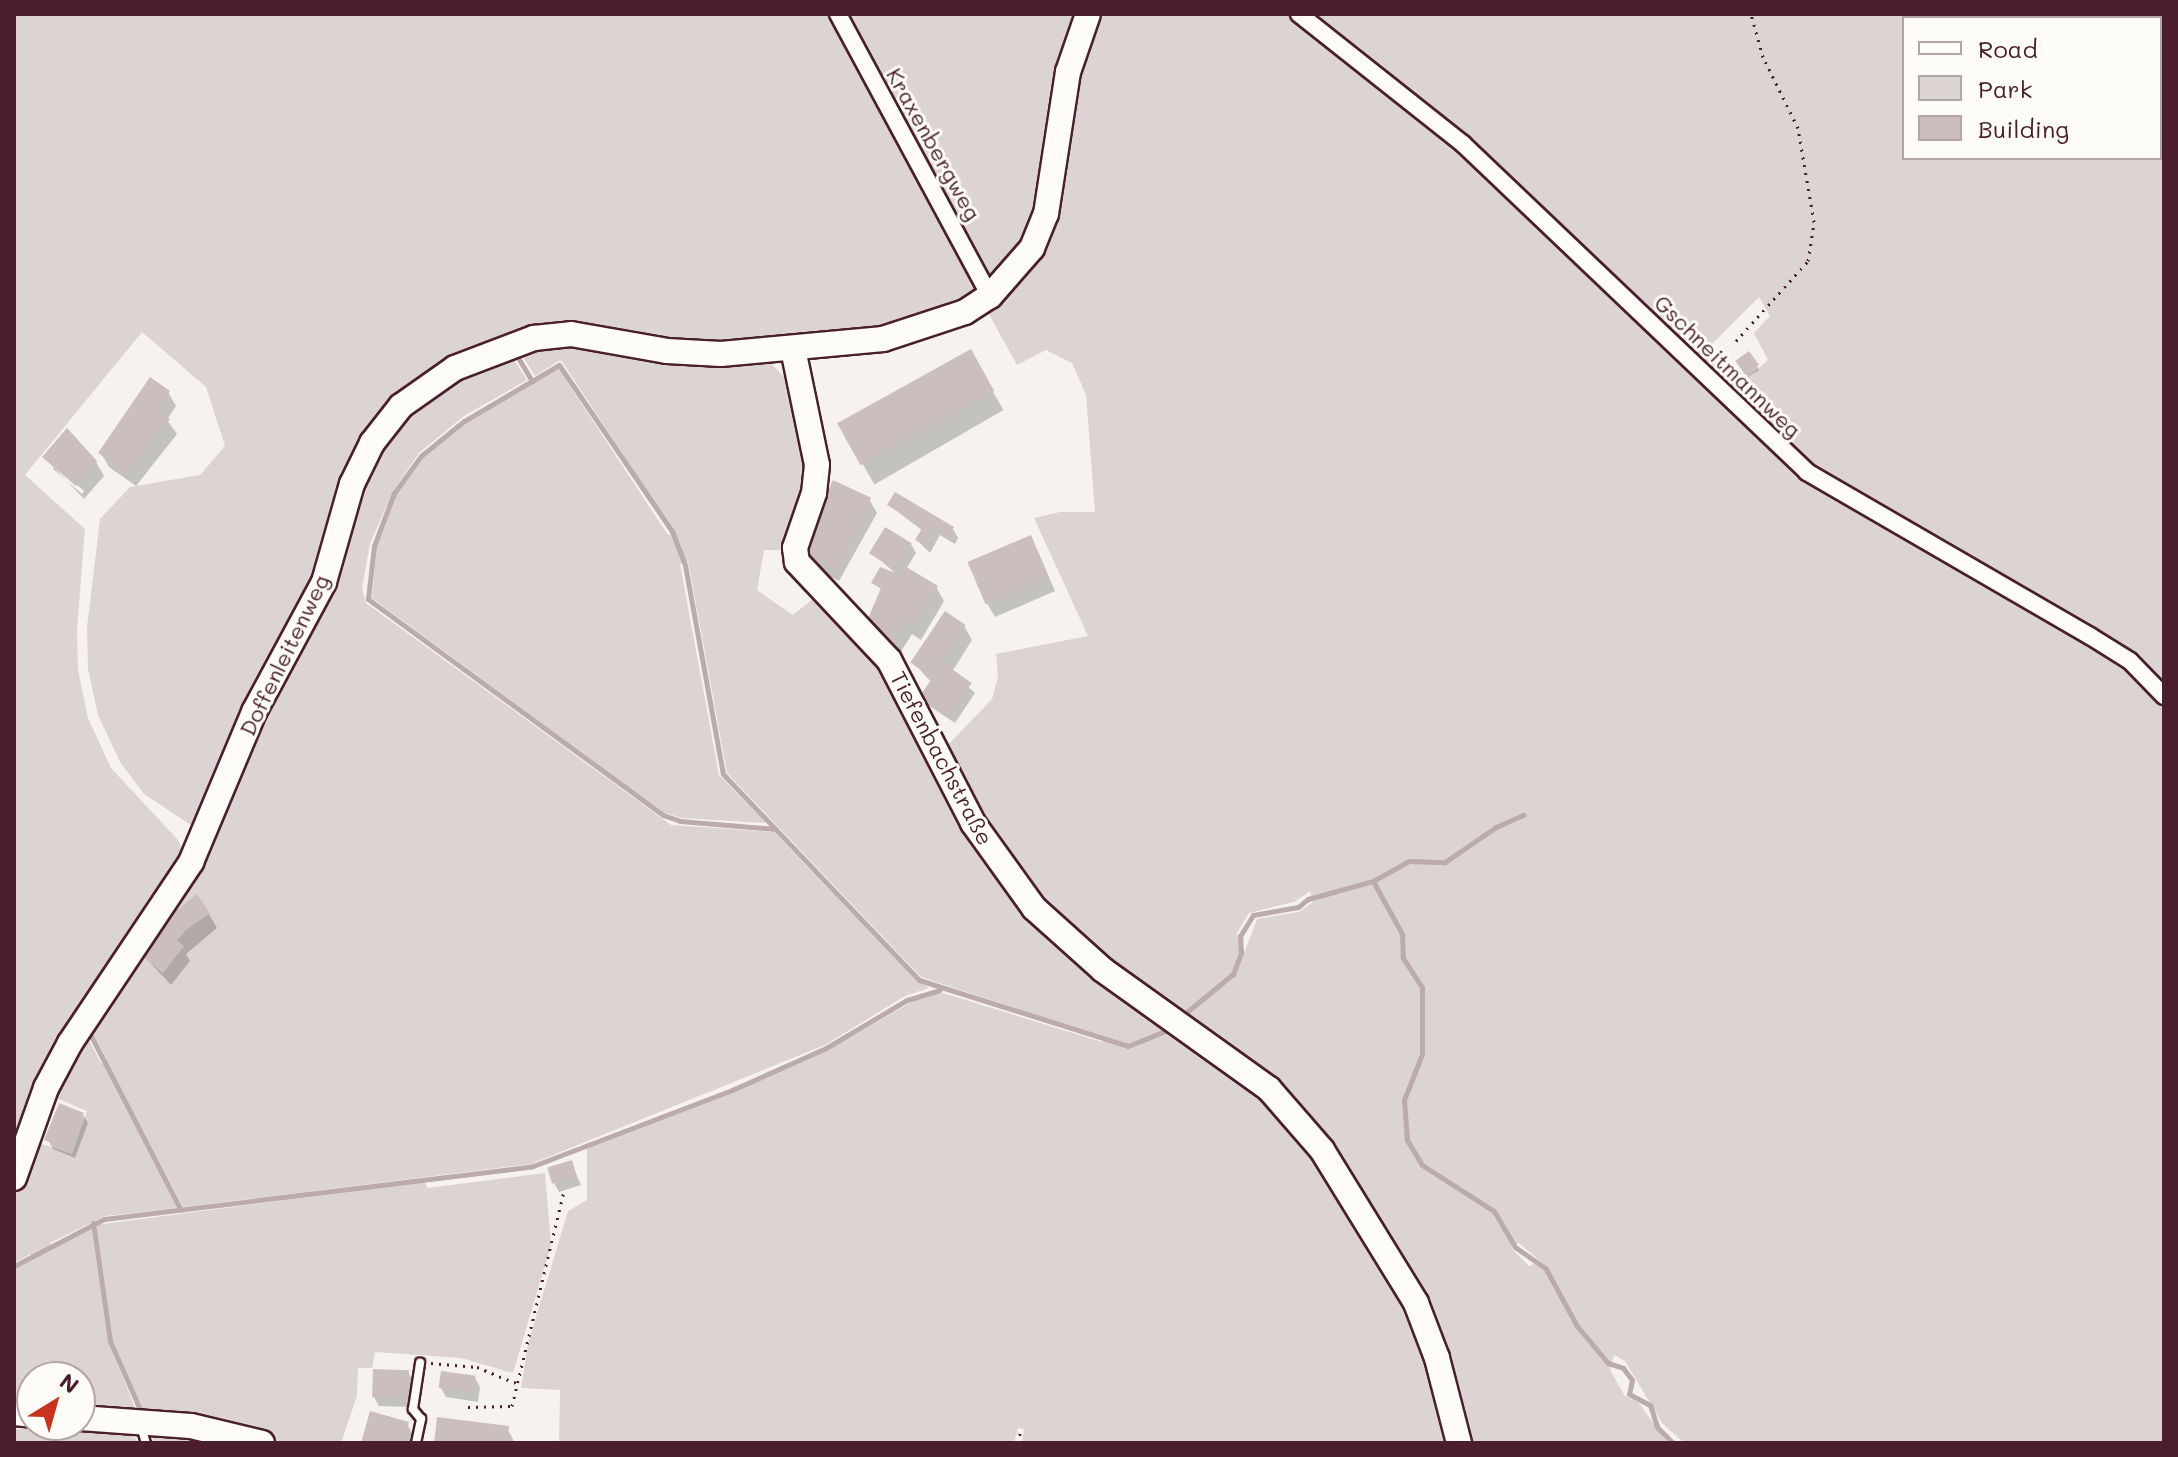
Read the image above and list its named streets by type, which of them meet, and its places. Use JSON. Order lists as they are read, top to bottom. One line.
{"streets":{"street":["Kraxenbergweg","Gschneitmannweg","Doffenleitenweg","Tiefenbachstraße"]},"crossings":[["Doffenleitenweg","Tiefenbachstraße"]],"legend":["Road","Park","Building"],"north":"top right"}
